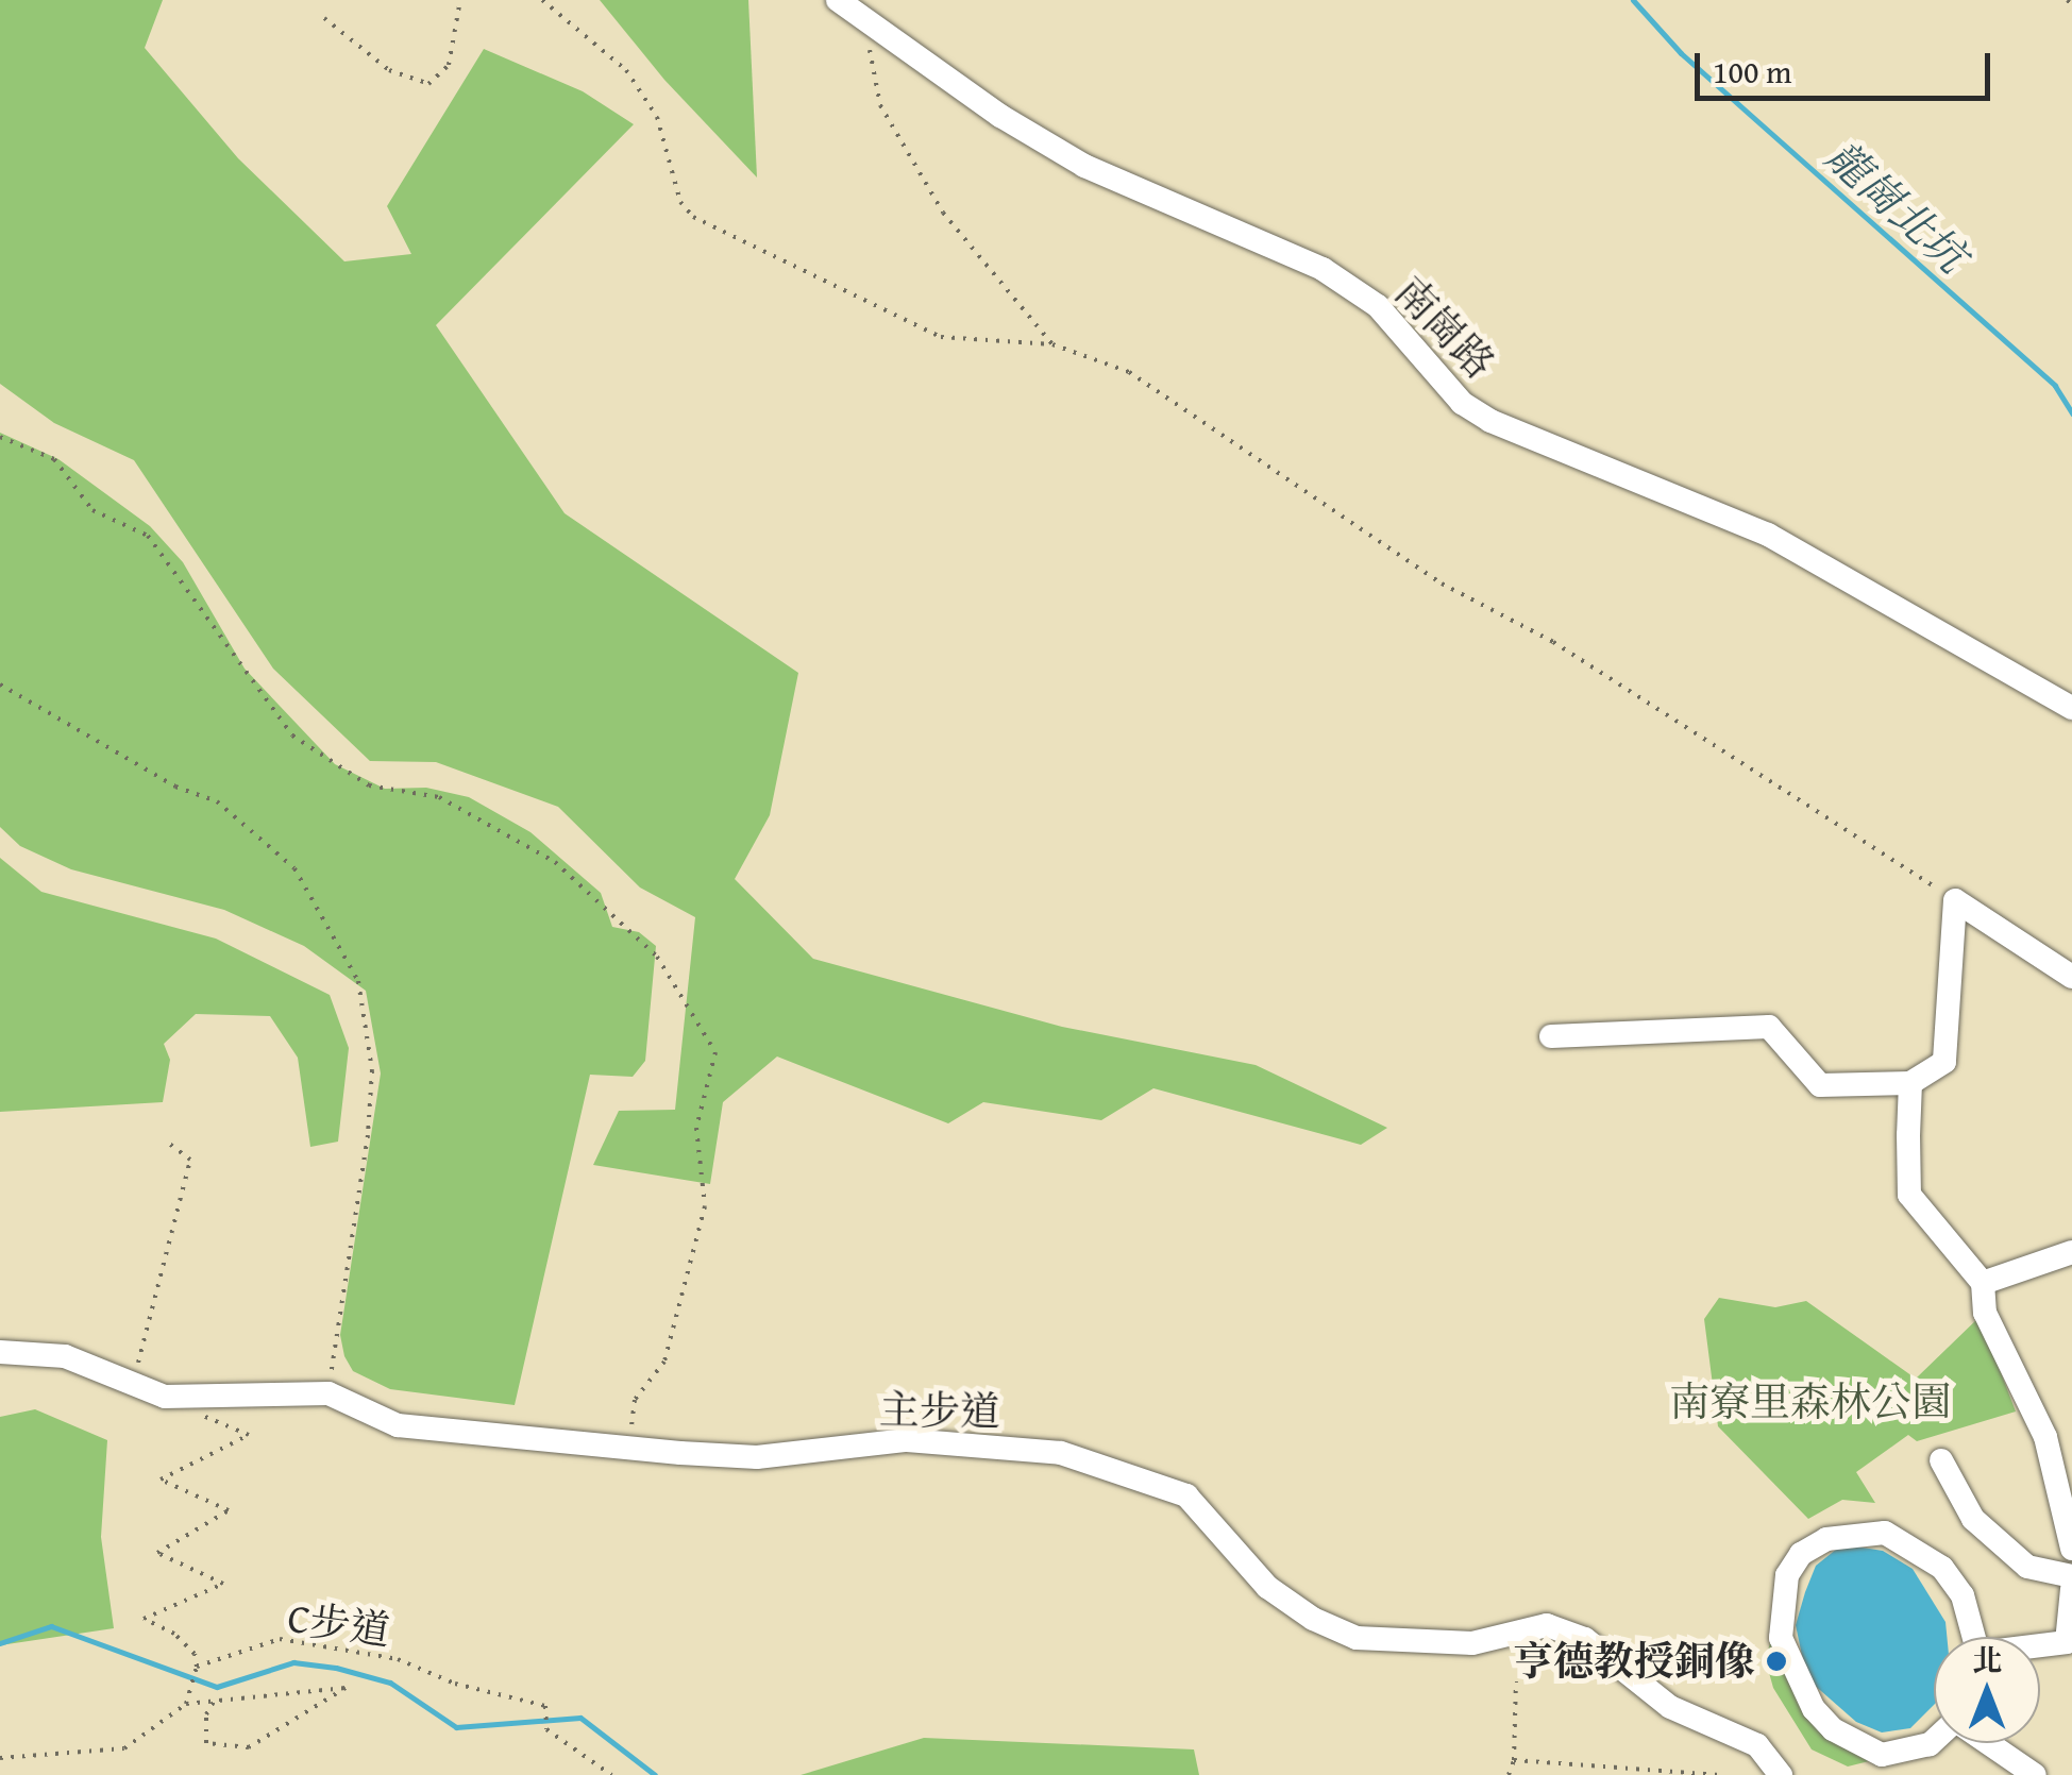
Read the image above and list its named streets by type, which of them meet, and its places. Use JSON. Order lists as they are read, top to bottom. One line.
{"streets":{"street":["南崗路","主步道"],"path":["C步道"]},"water":["龍崗北坑"],"parks":["南寮里森林公園"],"places":["亨德教授銅像"],"scale_bar":"100 m","north":"top"}
